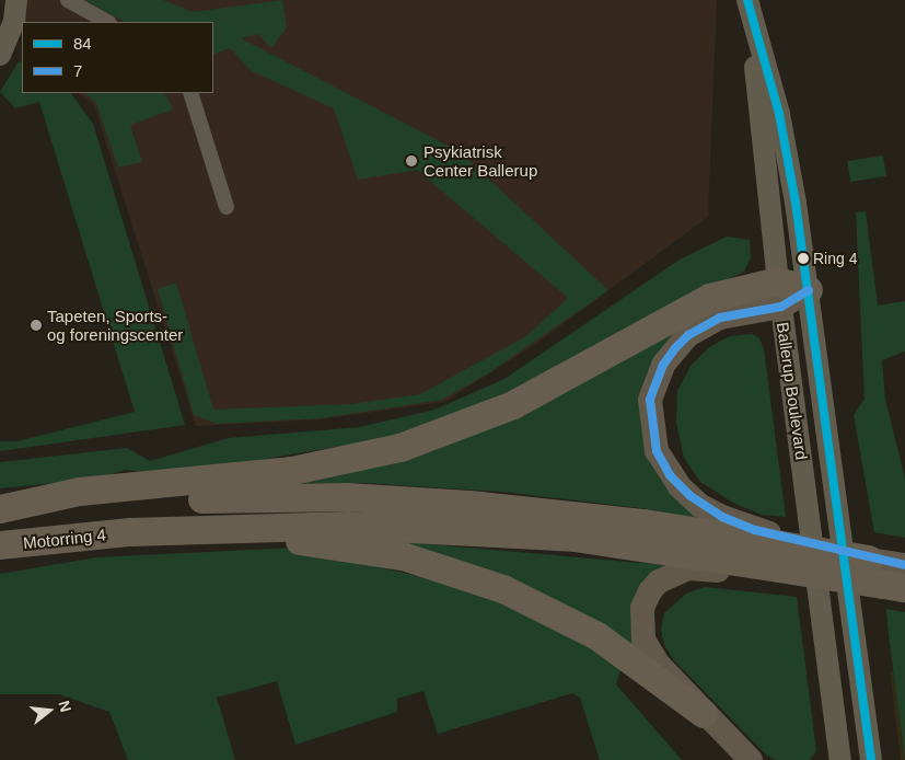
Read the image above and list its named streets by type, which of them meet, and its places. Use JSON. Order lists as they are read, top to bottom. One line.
{"streets":{"highway":["Motorring 4"],"street":["Ballerup Boulevard"]},"places":["Psykiatrisk Center Ballerup","Ring 4","Tapeten, Sports- og foreningscenter"],"lines":["transit line 84","transit line 7"],"legend":["84","7"],"north":"right"}
